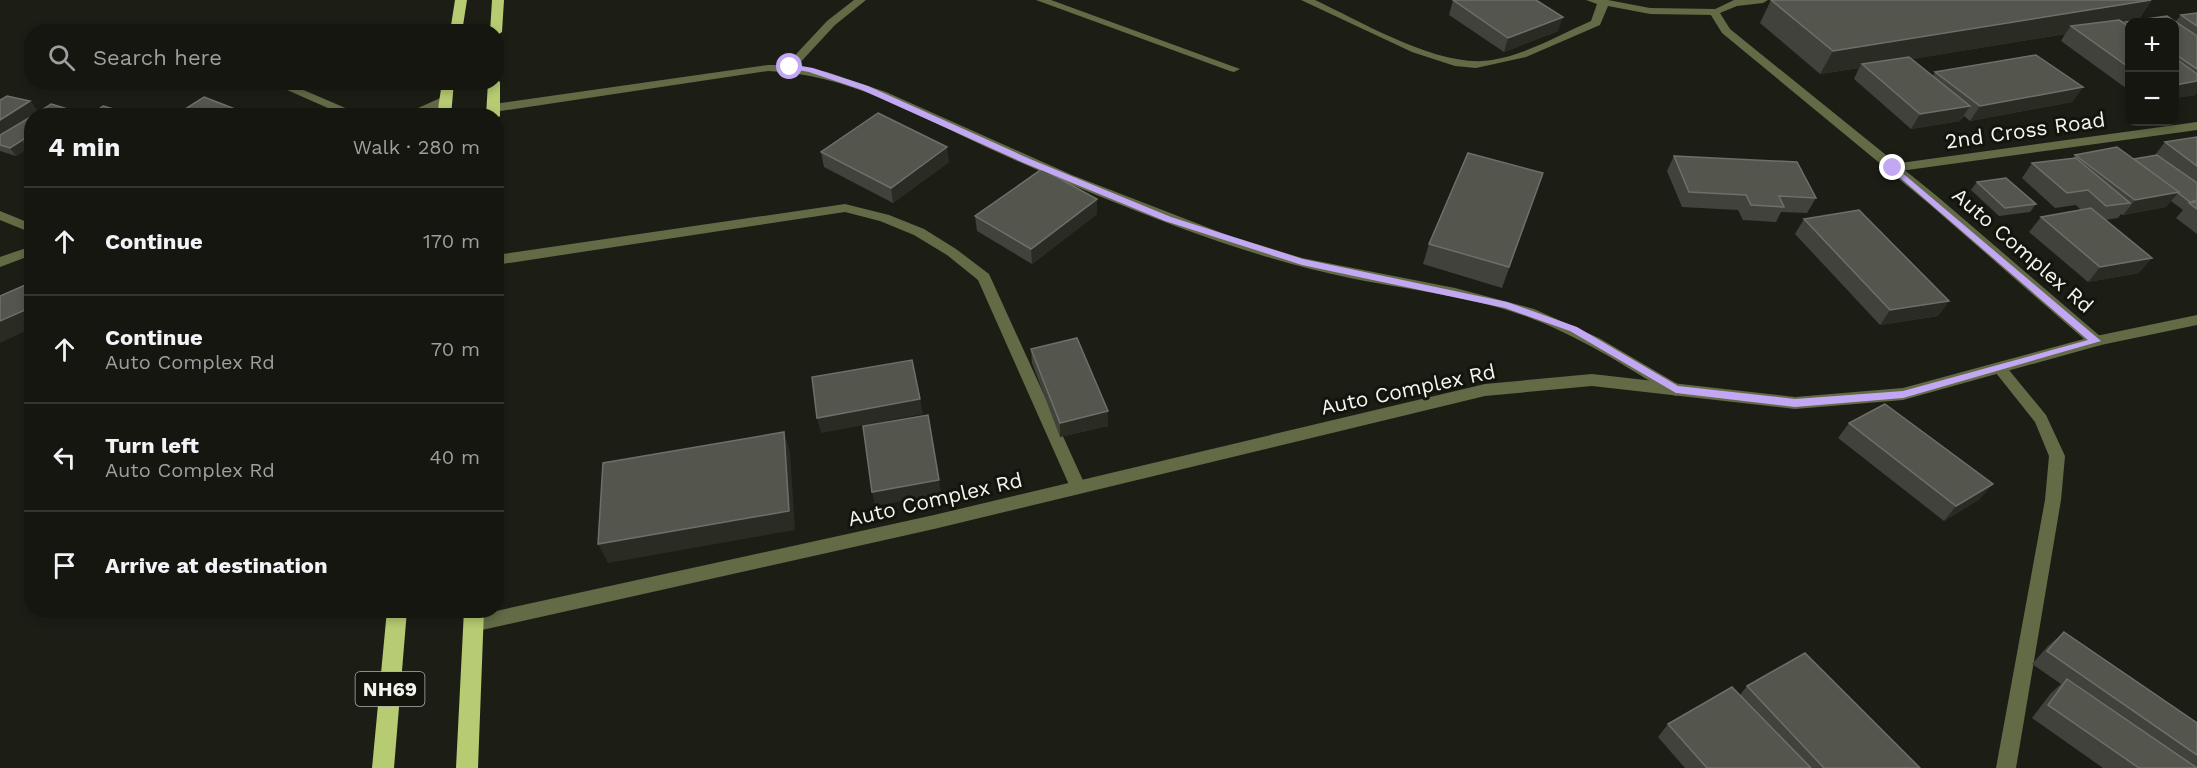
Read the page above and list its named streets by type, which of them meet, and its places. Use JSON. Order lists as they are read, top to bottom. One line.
{"streets":{"highway":["NH69"],"street":["2nd Cross Road","Auto Complex Rd"]},"crossings":[["2nd Cross Road","Auto Complex Rd"]],"page":{"map_buttons":["+","−"],"search":"Search here","heading":["4 min","Walk · 280 m"],"list":[["Continue","170 m"],["Continue","Auto Complex Rd","70 m"],["Turn left","Auto Complex Rd","40 m"],"Arrive at destination"]}}
